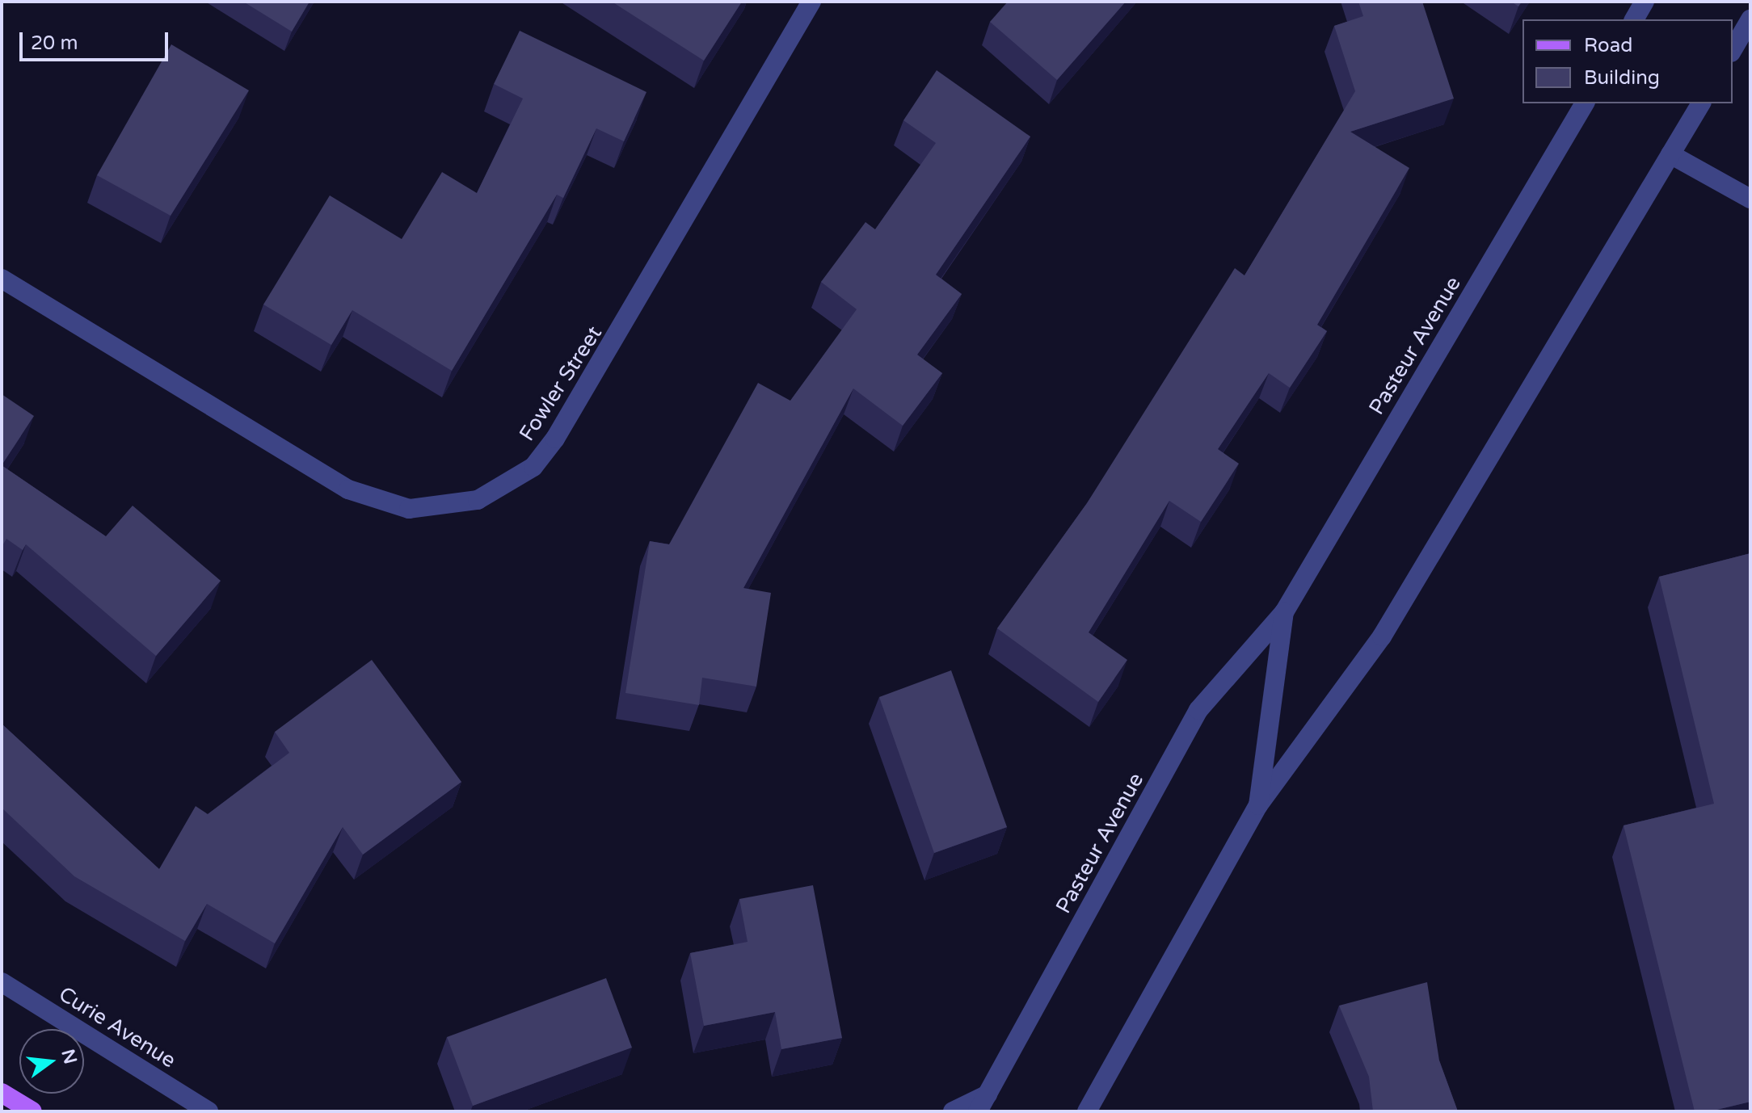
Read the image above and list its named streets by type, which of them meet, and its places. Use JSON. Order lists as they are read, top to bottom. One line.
{"streets":{"street":["Pasteur Avenue","Fowler Street","Curie Avenue"]},"legend":["Road","Building"],"scale_bar":"20 m","north":"right"}
